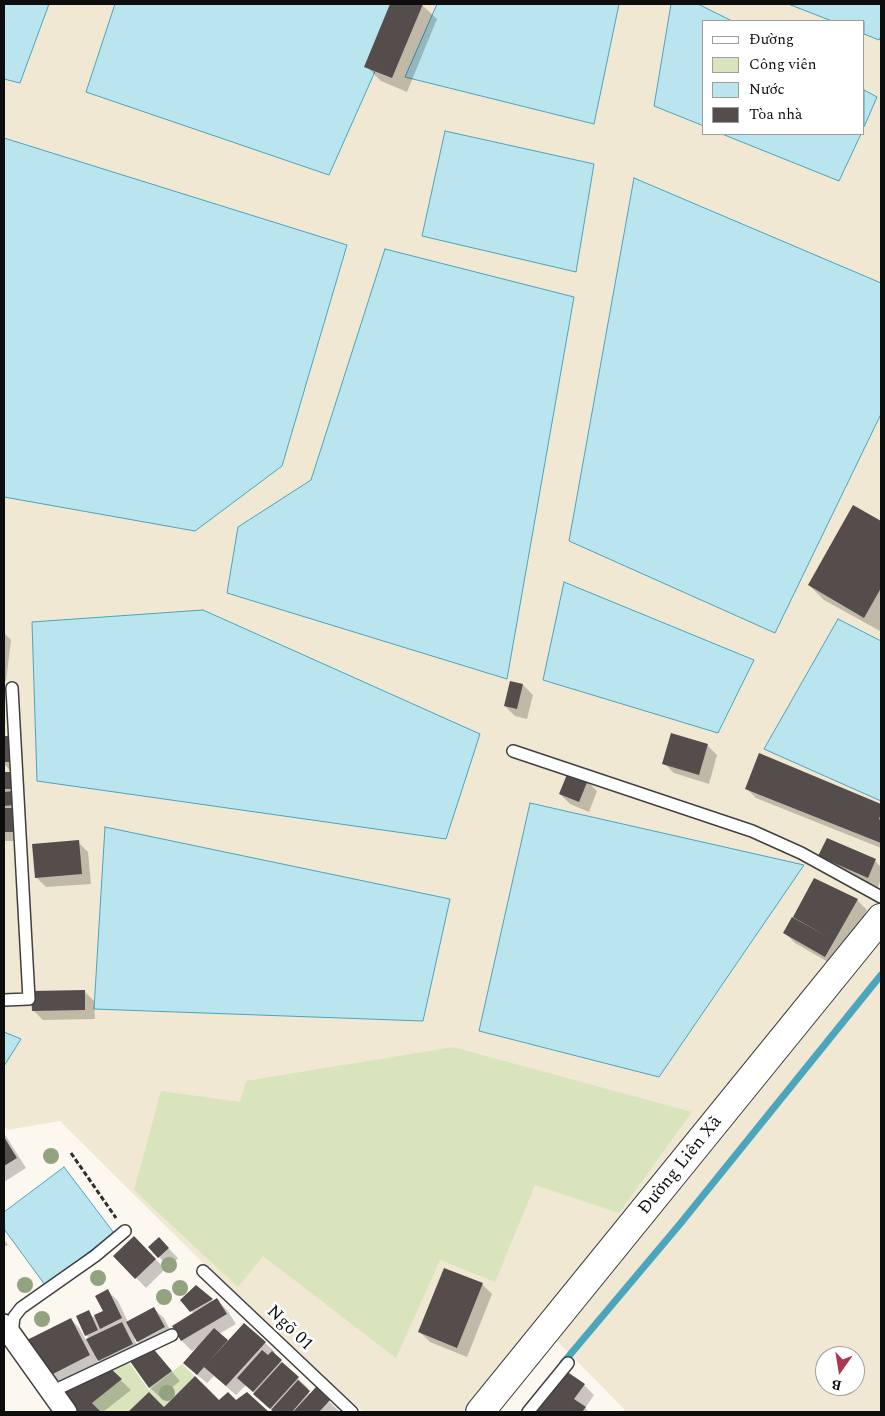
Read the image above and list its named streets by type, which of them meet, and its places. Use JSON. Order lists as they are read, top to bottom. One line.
{"streets":{"street":["Đường Liên Xã"],"lane":["Ngõ 01"]},"legend":["Đường","Công viên","Nước","Tòa nhà"],"north":"bottom"}
